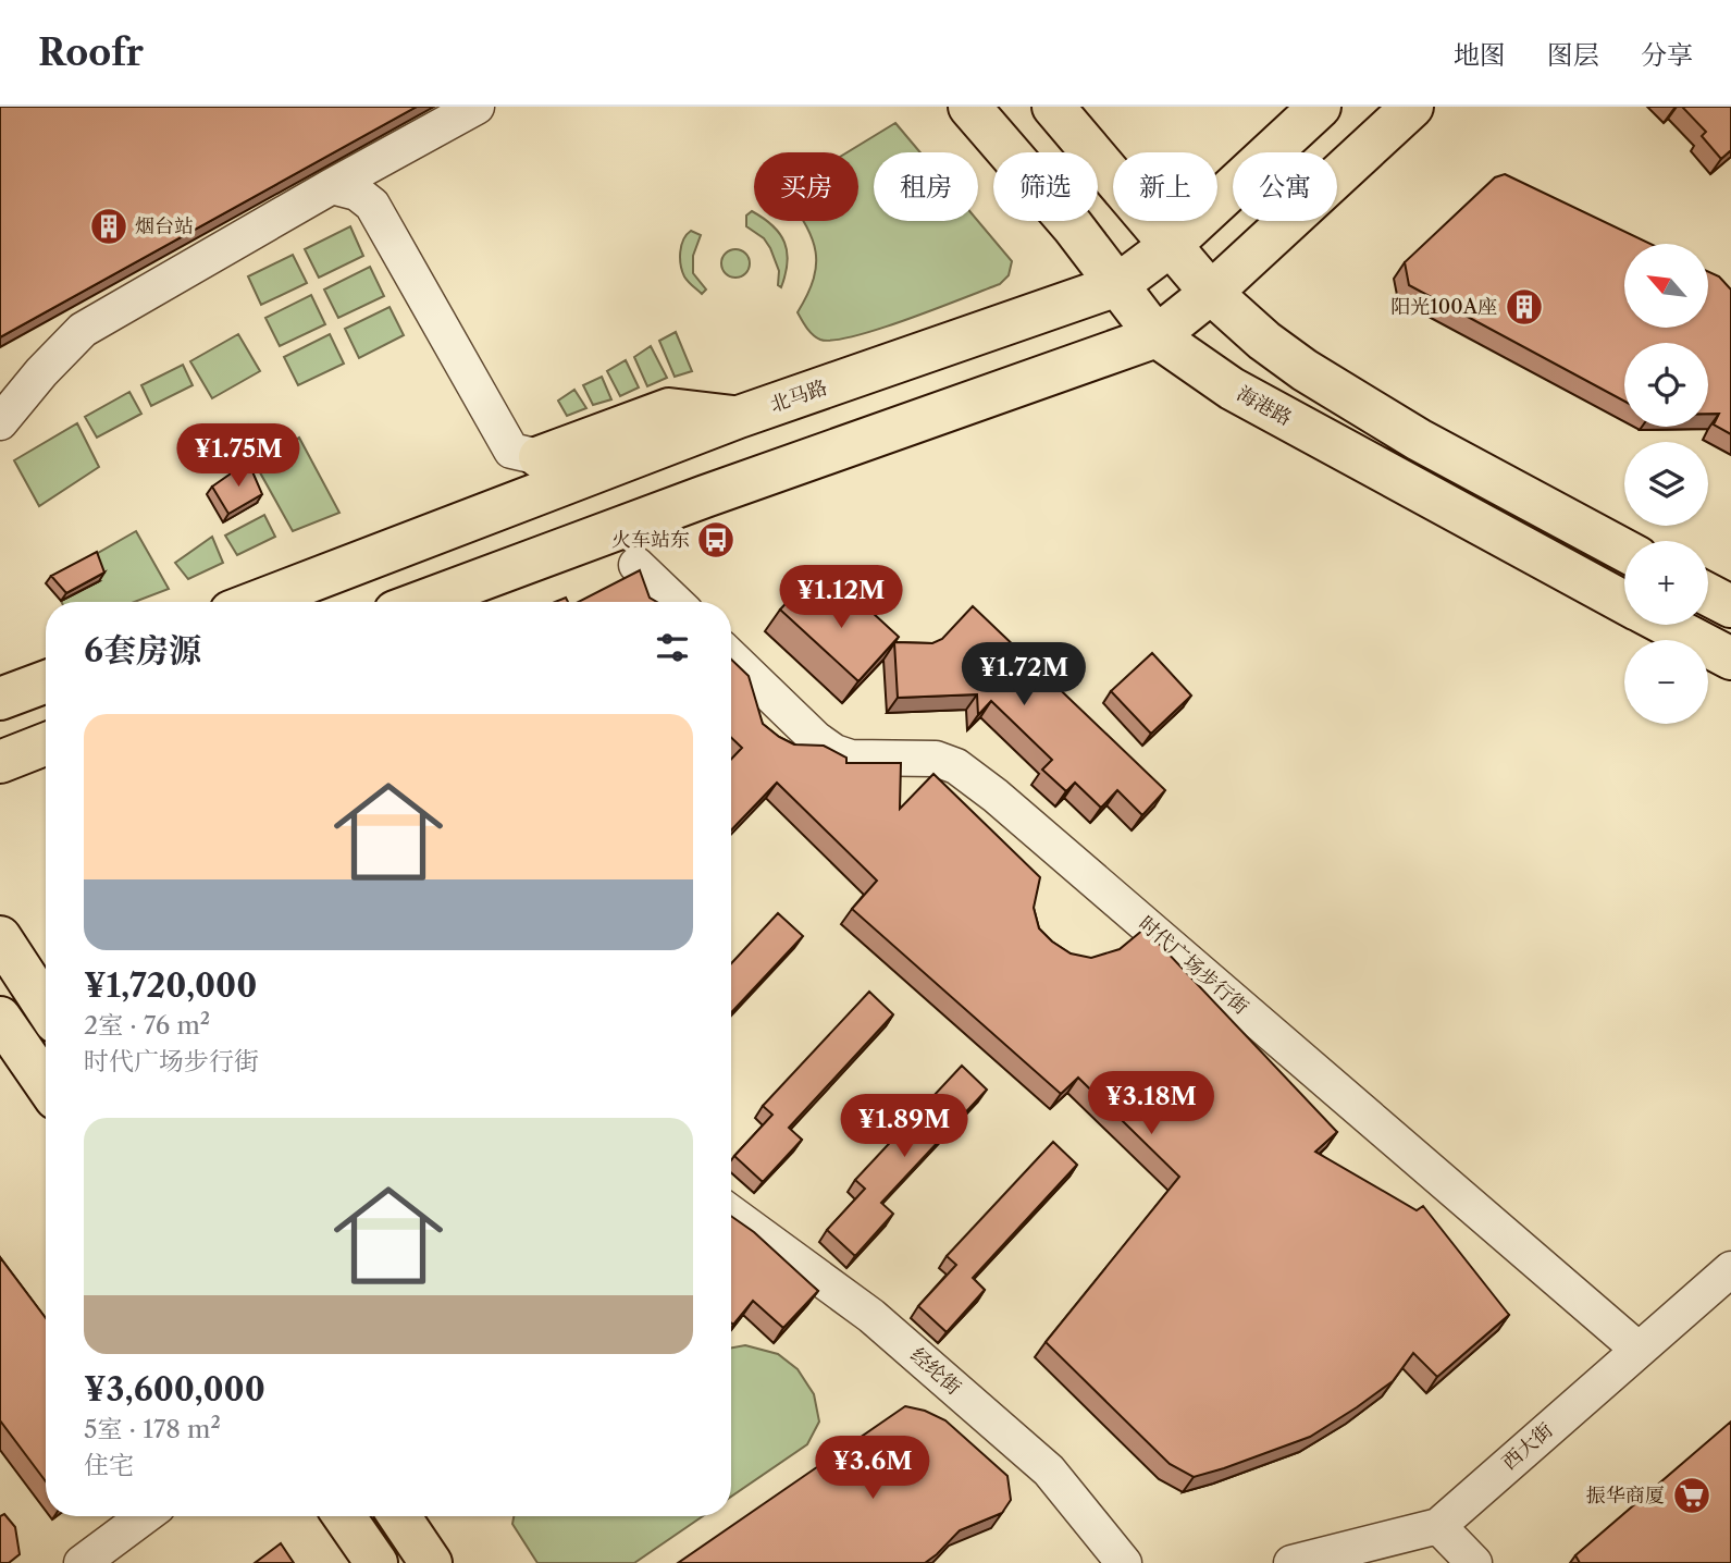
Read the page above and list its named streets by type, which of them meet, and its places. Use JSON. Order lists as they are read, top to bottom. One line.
{"streets":{"main road":["北马路","海港路"],"street":["时代广场步行街","经纶街","西大街"]},"crossings":[["北马路","海港路"],["时代广场步行街","西大街"]],"places":{"building":["烟台站","阳光100A座"],"bus stop":["火车站东"],"supermarket":["振华商厦"]},"north":"top left","page":{"header":"Roofr","nav":["地图","图层","分享"],"chip":["买房","租房","筛选","新上","公寓"],"map_buttons":["+","−"],"price":["¥1.75M","¥1.12M","¥1.72M","¥3.18M","¥1.89M","¥3.6M"],"heading":"6套房源","list":[{"name":"¥1,720,000","note":"2室 · 76 m² · 时代广场步行街"},{"name":"¥3,600,000","note":"5室 · 178 m² · 住宅"}]}}
